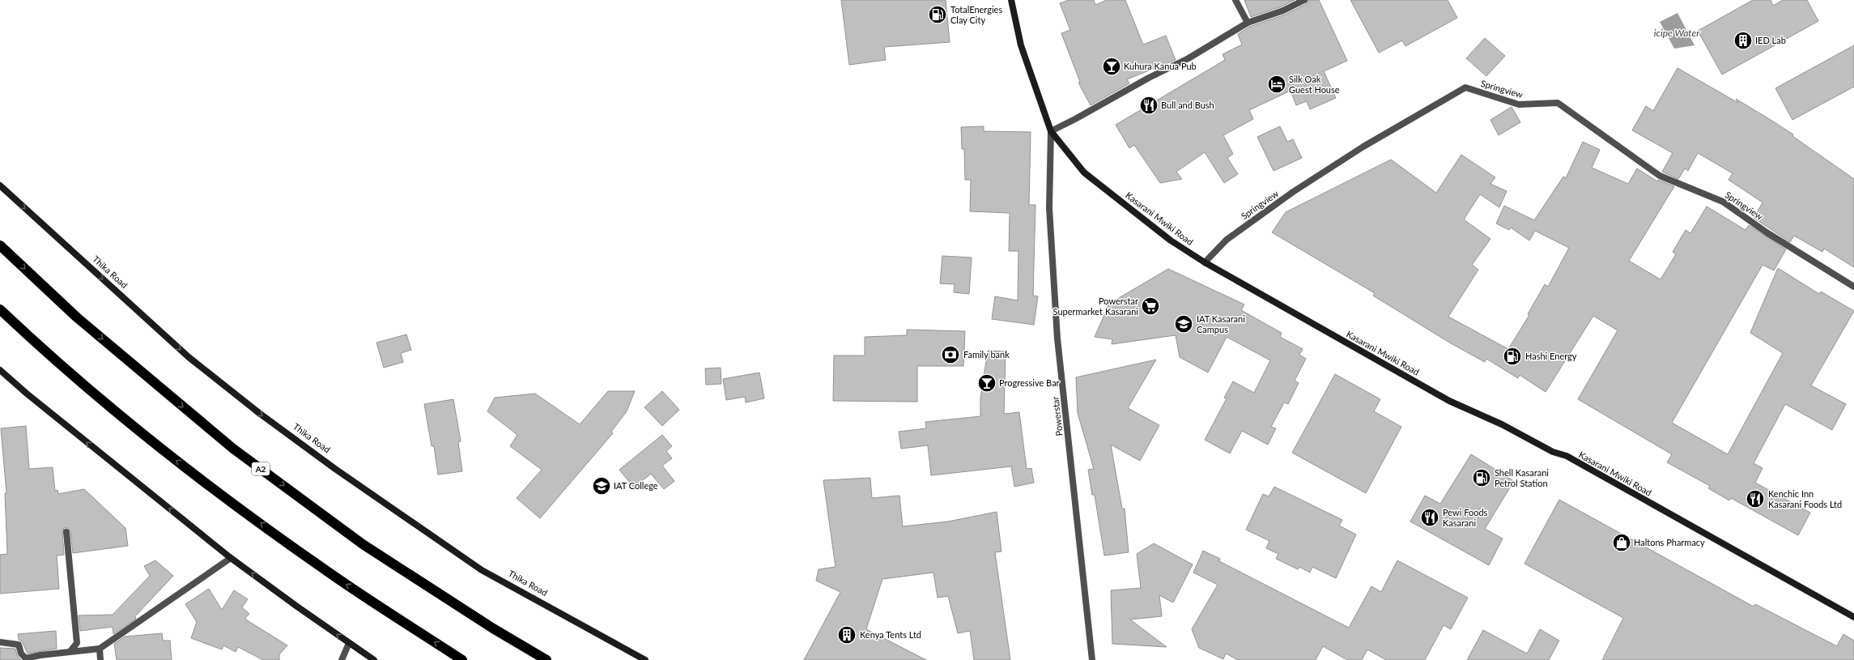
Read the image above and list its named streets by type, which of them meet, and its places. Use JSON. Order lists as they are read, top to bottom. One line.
{"streets":{"highway":["A2"],"main road":["Kasarani Mwiki Road","Thika Road"],"street":["Springview","Powerstar"]},"crossings":[["Springview","Kasarani Mwiki Road"],["Kasarani Mwiki Road","Powerstar"]],"one_way":["Thika Road"],"water":["icipe Water"],"places":{"fuel station":["TotalEnergies Clay City","Hashi Energy","Shell Kasarani Petrol Station"],"building":["IED Lab","Kenya Tents Ltd"],"bar":["Kuhura Kanua Pub","Progressive Bar"],"hotel":["Silk Oak Guest House"],"restaurant":["Bull and Bush","Kenchic Inn Kasarani Foods Ltd","Pewi Foods Kasarani"],"supermarket":["Powerstar Supermarket Kasarani"],"school or university":["IAT Kasarani Campus","IAT College"],"bank":["Family bank"],"shop":["Haltons Pharmacy"]}}
